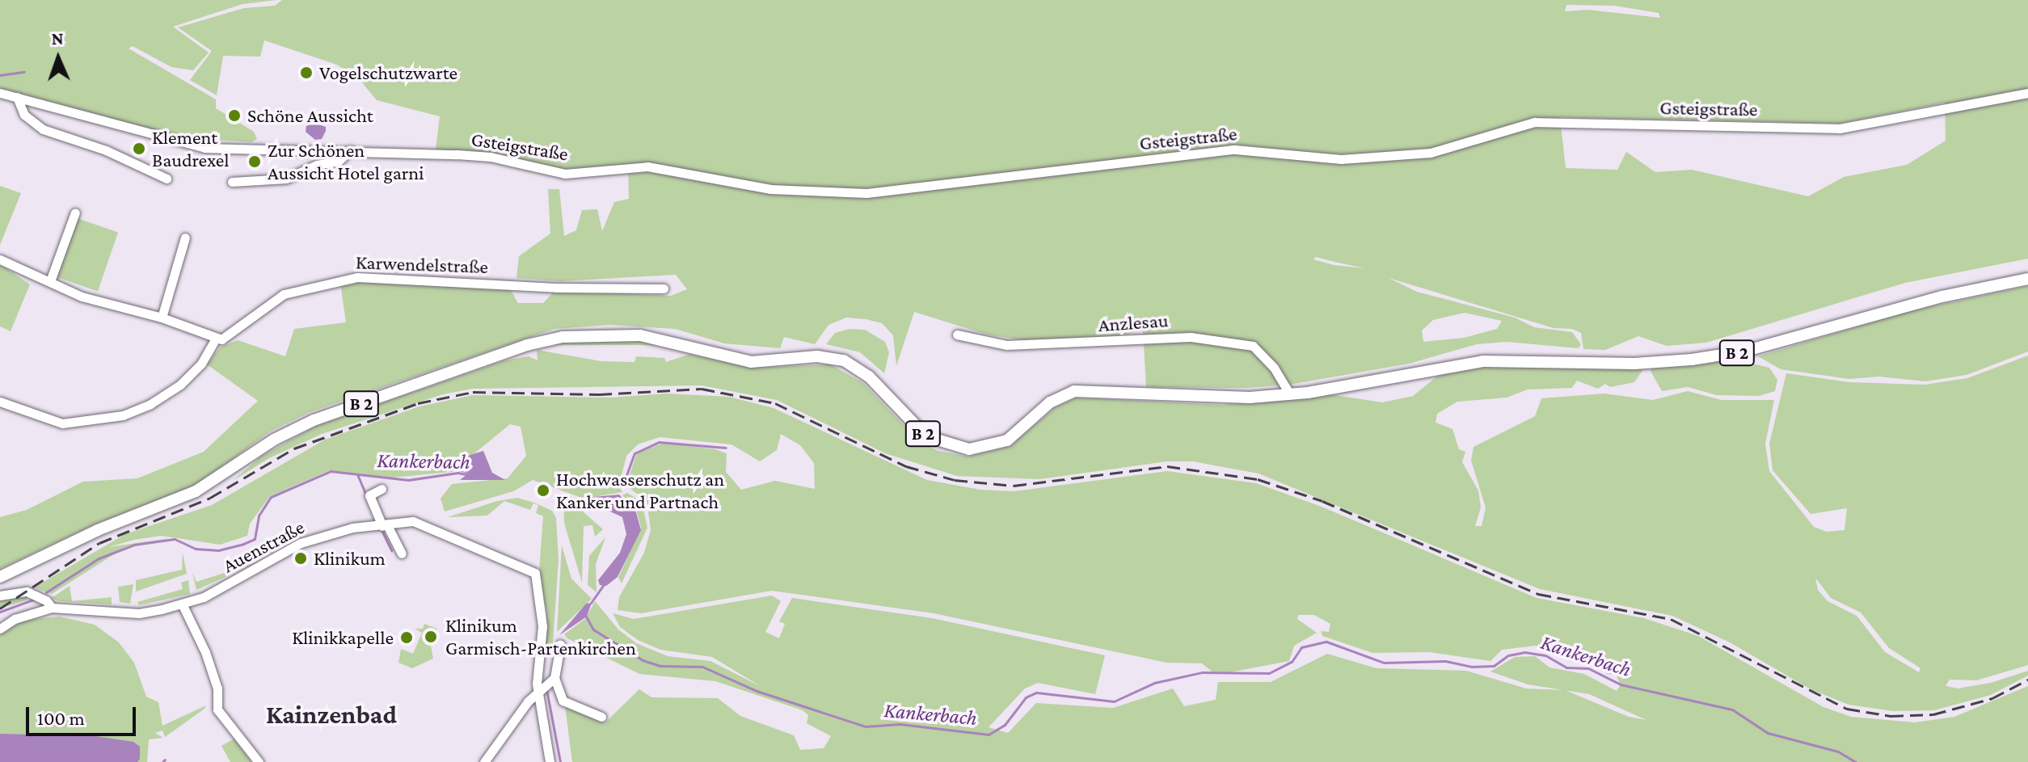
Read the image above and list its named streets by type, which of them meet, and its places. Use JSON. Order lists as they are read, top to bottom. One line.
{"streets":{"main road":["B 2"],"street":["Gsteigstraße","Karwendelstraße","Anzlesau","Auenstraße"]},"crossings":[["Anzlesau","B 2"]],"districts":["Kainzenbad"],"water":["Kankerbach"],"places":["Vogelschutzwarte","Schöne Aussicht","Klement Baudrexel","Zur Schönen Aussicht Hotel garni","Hochwasserschutz an Kanker und Partnach","Klinikum","Klinikum Garmisch-Partenkirchen","Klinikkapelle"],"scale_bar":"100 m","north":"top"}
